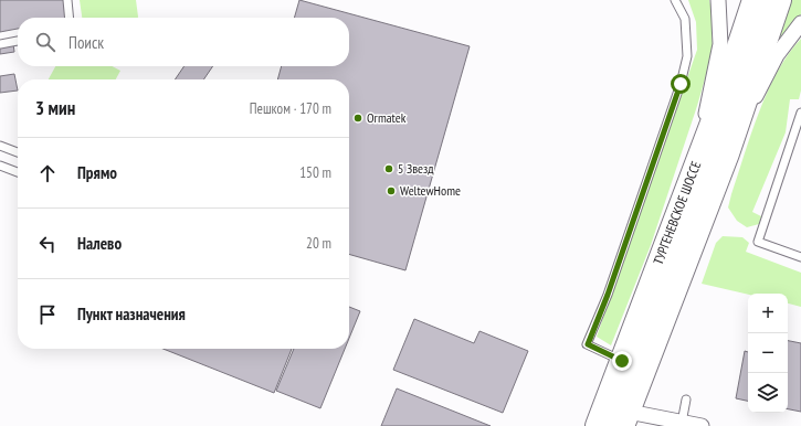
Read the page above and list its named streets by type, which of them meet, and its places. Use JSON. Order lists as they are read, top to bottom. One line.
{"streets":{"highway":["ТУРГЕНЕВСКОЕ ШОССЕ"]},"places":["Ormatek","5 Звезд","WeltewHome"],"page":{"search":"Поиск","heading":["3 мин","Пешком · 170 m"],"list":[["Прямо","150 m"],["Налево","20 m"],"Пункт назначения"],"map_buttons":["+","−"]}}
